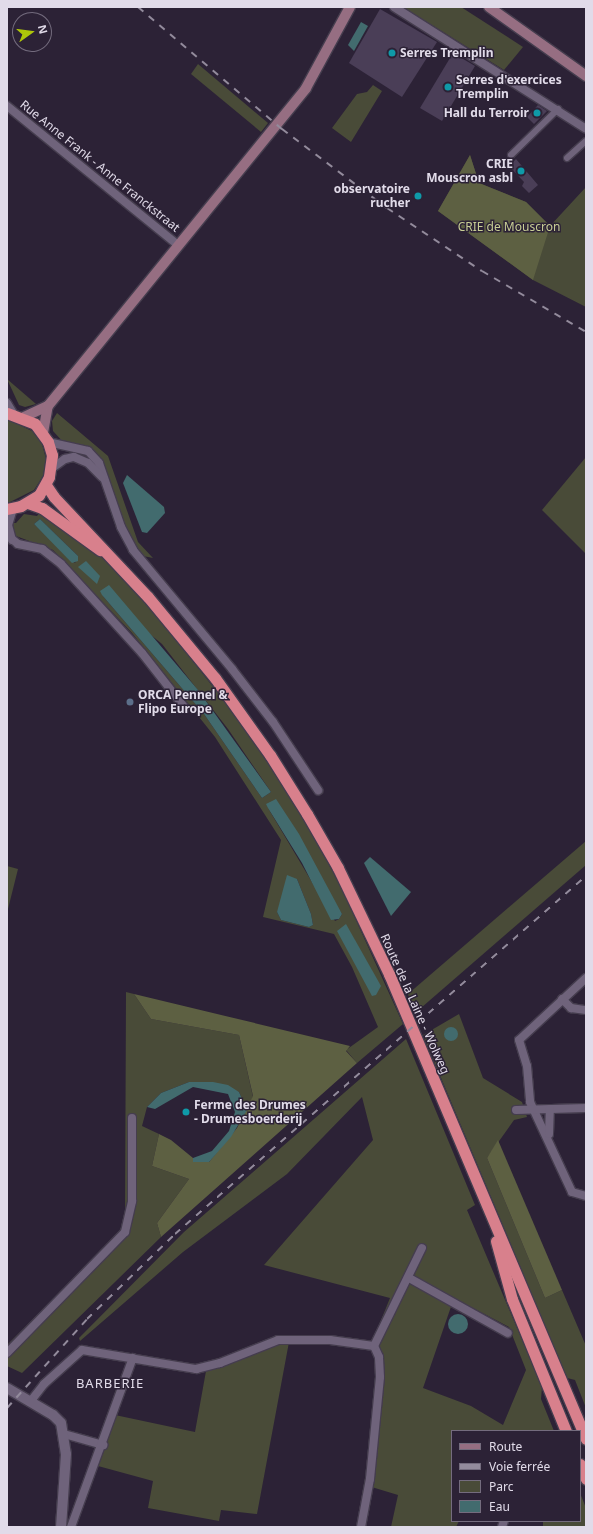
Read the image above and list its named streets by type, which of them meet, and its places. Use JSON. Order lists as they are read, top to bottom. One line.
{"streets":{"highway":["Route de la Laine - Wolweg"],"street":["Rue Anne Frank - Anne Franckstraat"]},"districts":["BARBERIE"],"parks":["CRIE de Mouscron"],"places":["Serres Tremplin","Serres d'exercices Tremplin","Hall du Terroir","CRIE Mouscron asbl","observatoire rucher","ORCA Pennel & Flipo Europe","Ferme des Drumes - Drumesboerderij"],"legend":["Route","Voie ferrée","Parc","Eau"],"north":"right"}
